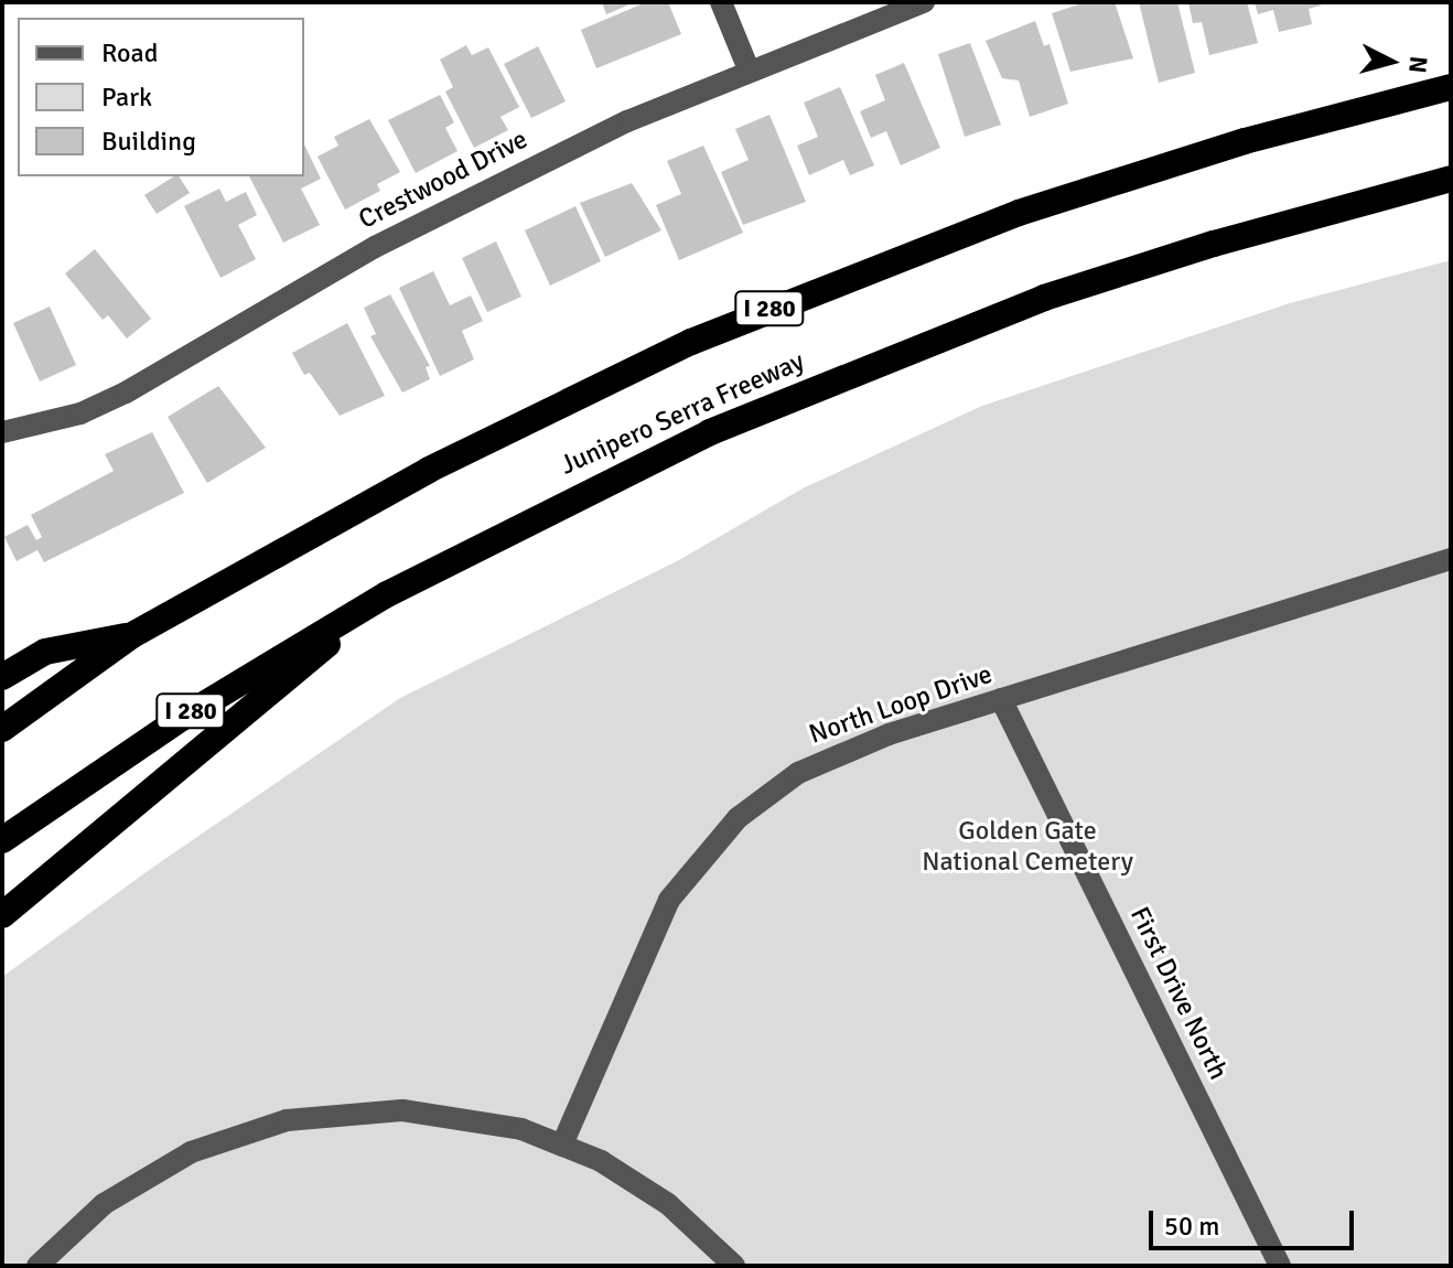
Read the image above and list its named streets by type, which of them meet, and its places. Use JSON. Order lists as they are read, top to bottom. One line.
{"streets":{"highway":["I 280","Junipero Serra Freeway"],"street":["Crestwood Drive","North Loop Drive","First Drive North"]},"crossings":[["North Loop Drive","First Drive North"]],"parks":["Golden Gate National Cemetery"],"legend":["Road","Park","Building"],"scale_bar":"50 m","north":"right"}
